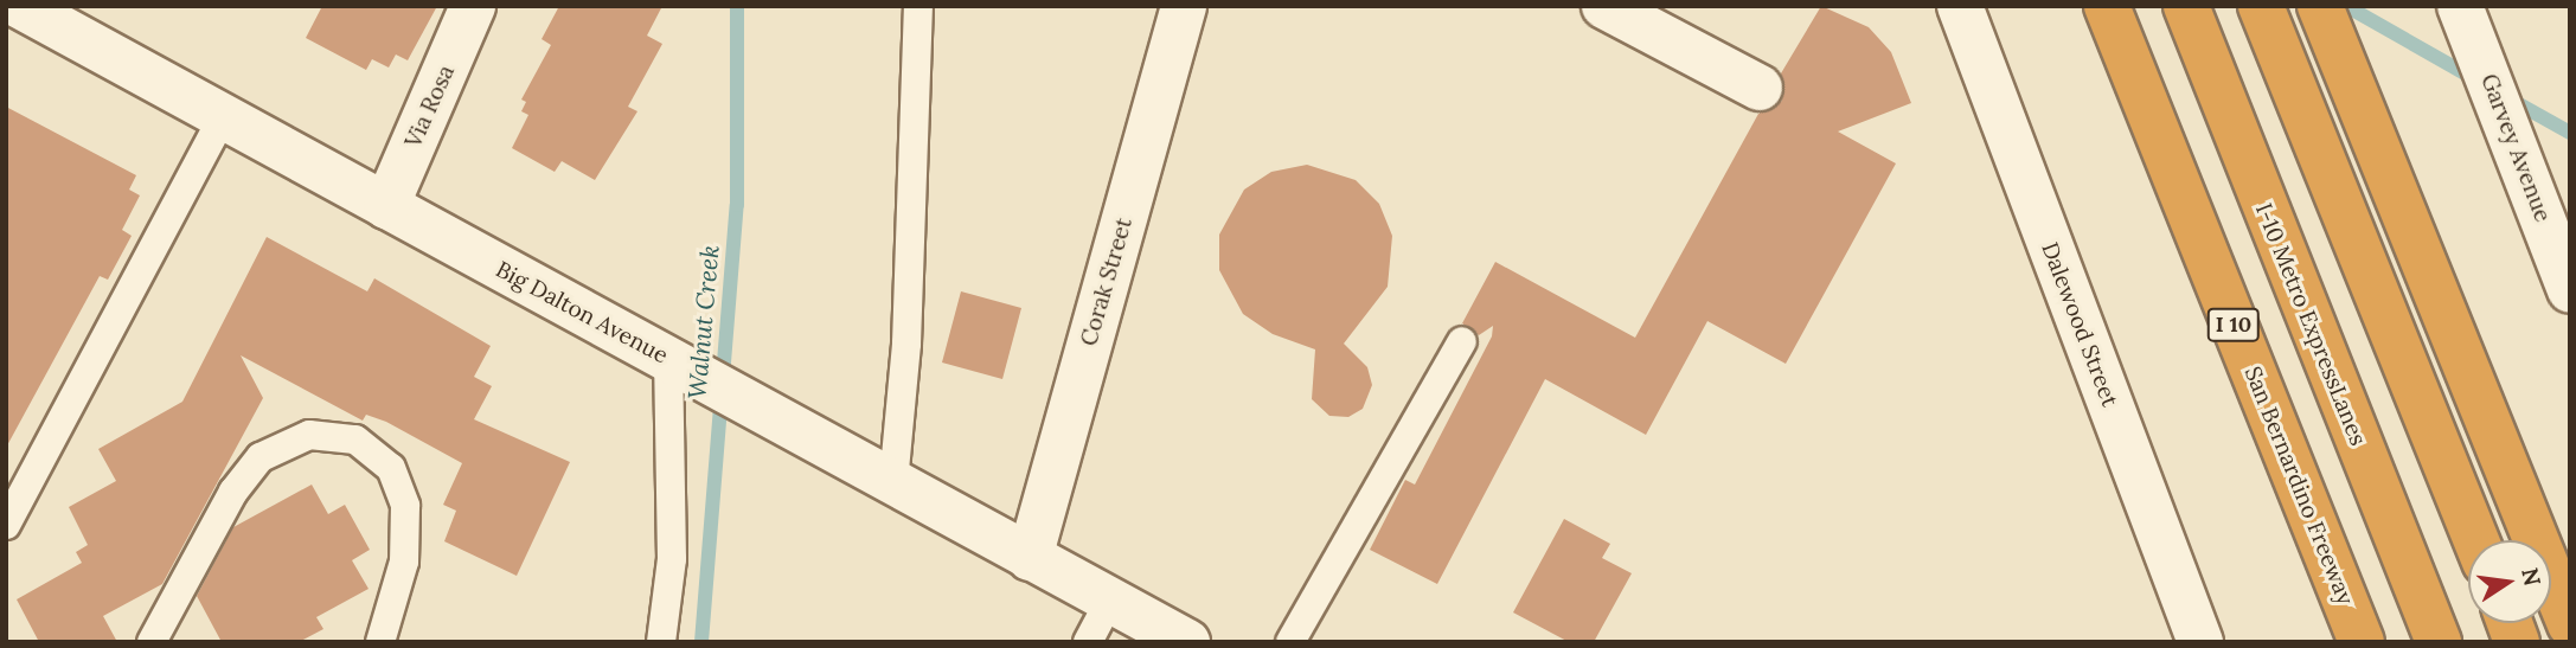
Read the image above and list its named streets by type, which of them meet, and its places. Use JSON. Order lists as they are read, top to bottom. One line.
{"streets":{"highway":["I 10","I-10 Metro ExpressLanes","San Bernardino Freeway"],"street":["Via Rosa","Garvey Avenue","Corak Street","Big Dalton Avenue","Dalewood Street"]},"crossings":[["Via Rosa","Big Dalton Avenue"],["Corak Street","Big Dalton Avenue"]],"water":["Walnut Creek"],"north":"right"}
